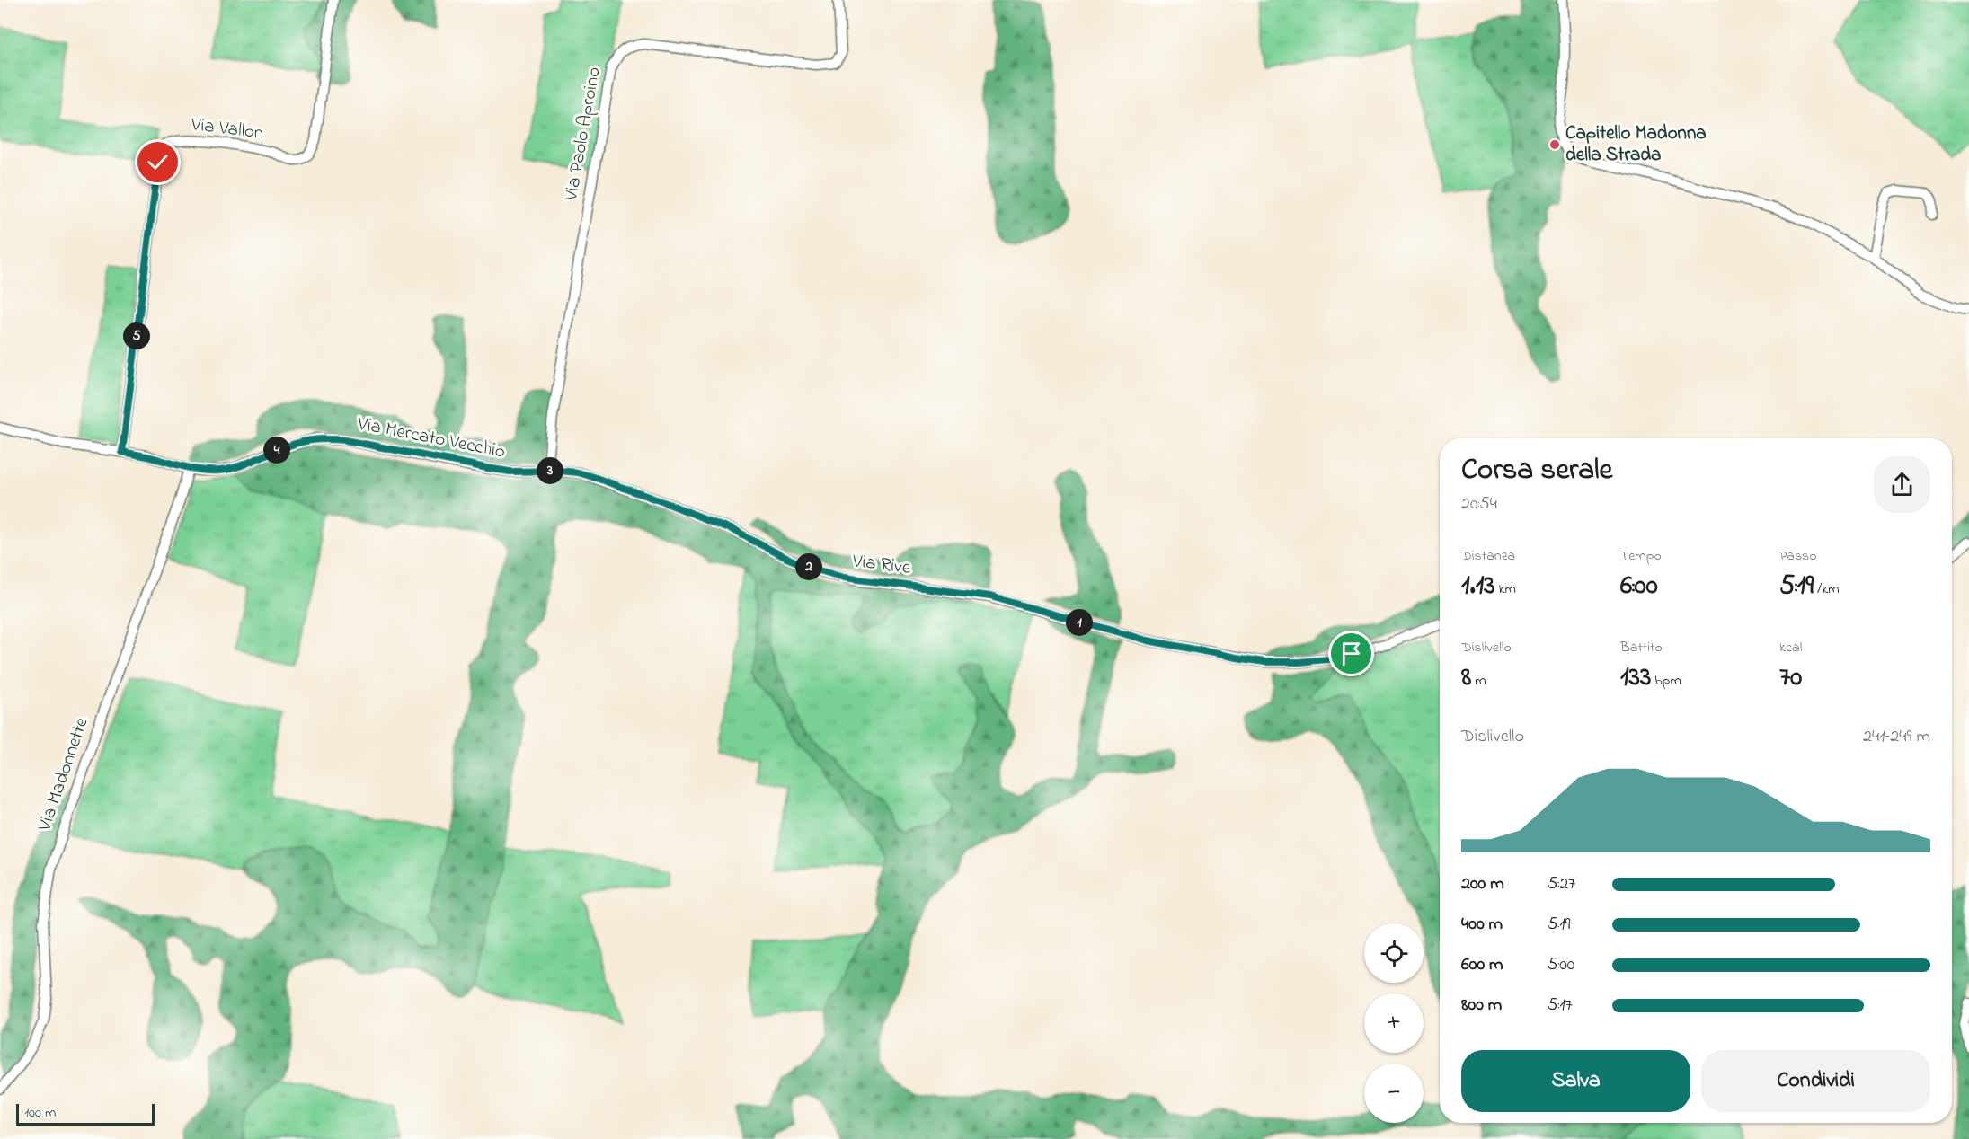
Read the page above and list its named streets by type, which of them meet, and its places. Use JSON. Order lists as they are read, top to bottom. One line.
{"streets":{"street":["Via Vallon","Via Paolo Aproino","Via Mercato Vecchio","Via Rive","Via Madonnette"]},"crossings":[["Via Vallon","Via Mercato Vecchio"],["Via Paolo Aproino","Via Mercato Vecchio"],["Via Paolo Aproino","Via Rive"],["Via Mercato Vecchio","Via Rive"],["Via Mercato Vecchio","Via Madonnette"]],"places":["Capitello Madonna della Strada"],"scale_bar":"100 m","page":{"pins":["5","4","3","2","1"],"heading":["Corsa serale","20:54"],"stats":[["Distanza","1.13 km"],["Tempo","6:00"],["Passo","5:19 /km"],["Dislivello","8 m"],["Battito","133 bpm"],["kcal","70"]],"chart":["Dislivello","241–249 m"],"list":[{"name":"200 m","note":"5:27"},{"name":"400 m","note":"5:19"},{"name":"600 m","note":"5:00"},{"name":"800 m","note":"5:17"}],"map_buttons":["+","−"],"buttons":["Salva","Condividi"],"scale":"100 m"}}
